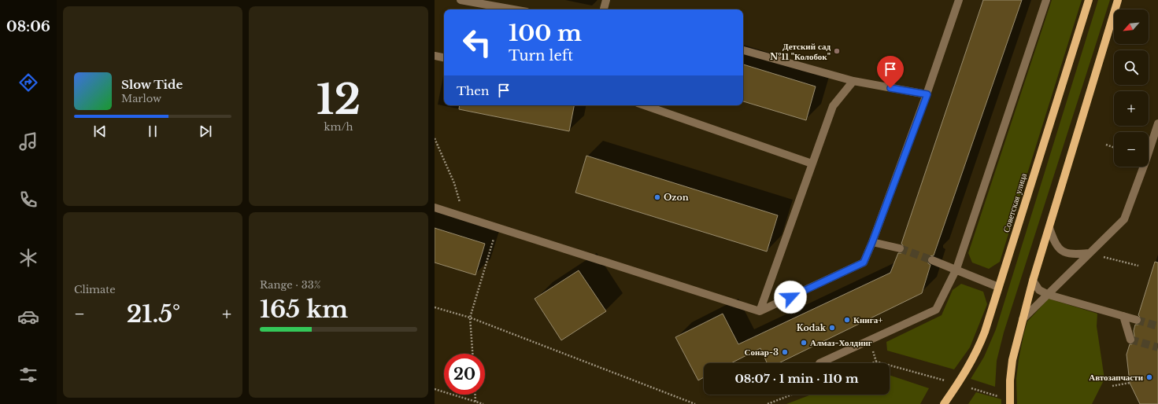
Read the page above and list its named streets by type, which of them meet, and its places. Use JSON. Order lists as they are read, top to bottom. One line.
{"streets":{"main road":["Советская улица"]},"places":["Детский сад №11 \"Колобок\"","Ozon","Книга+","Kodak","Алмаз-Холдинг","Сонар-3","Автозапчасти"],"north":"bottom left","page":{"tabs":"08:06","tile":[["12","km/h"],"Climate",["Range · 33%","165 km"]],"map_buttons":["+","−"],"turn":["100 m","Turn left"],"song":["Slow Tide","Marlow"],"then":"Then","heat":["−","21.5°","+"],"limit":"20","trip":"08:07 · 1 min · 110 m"}}
